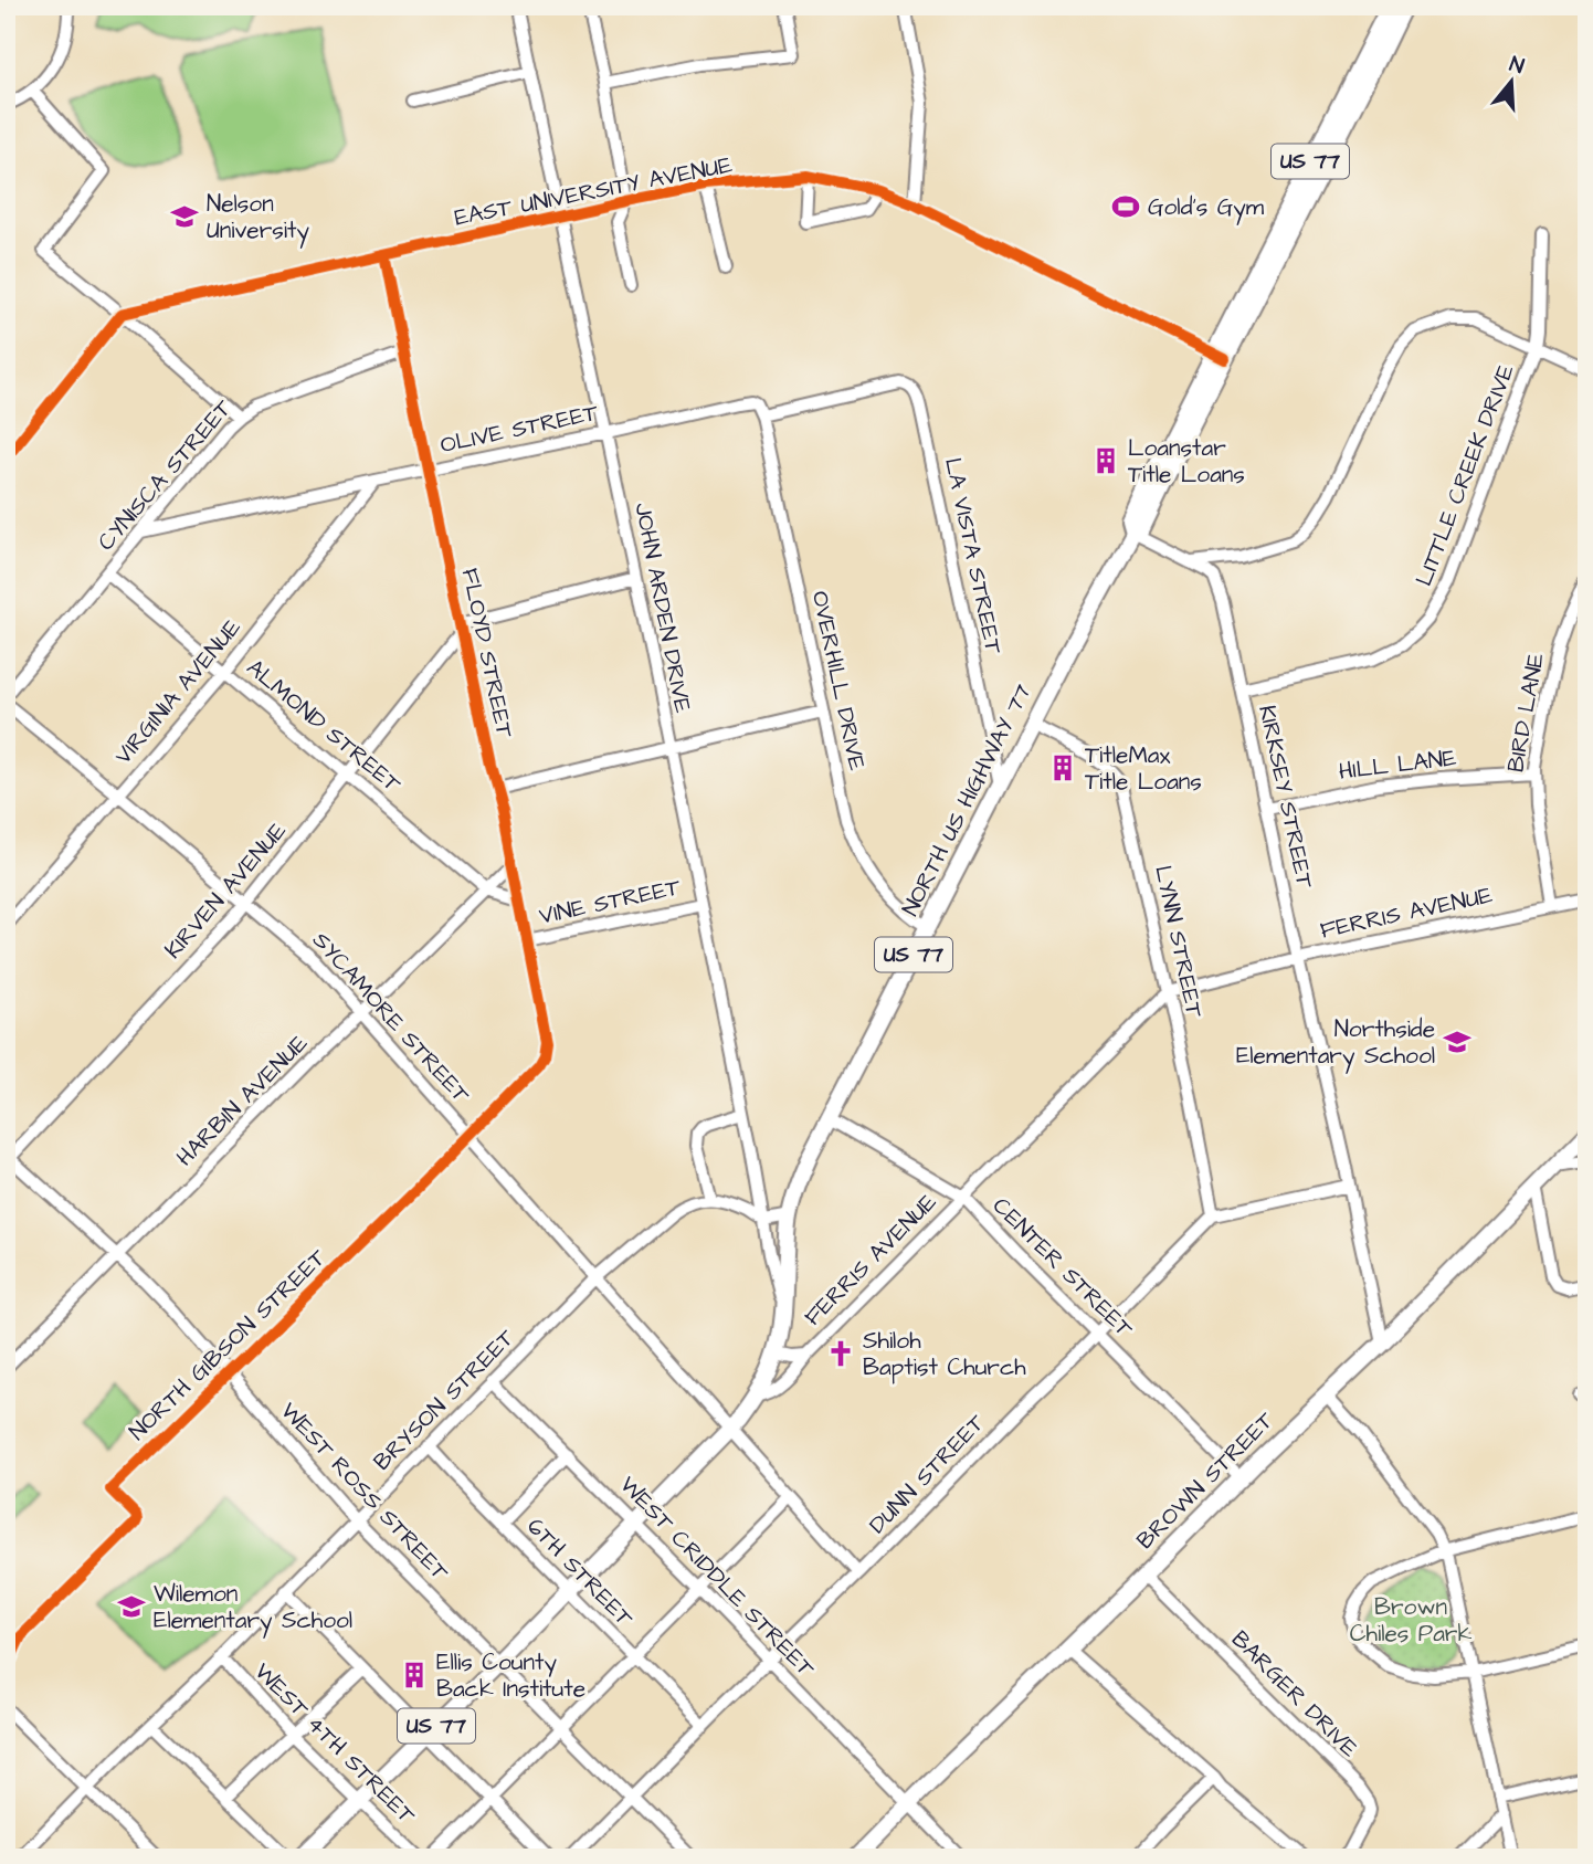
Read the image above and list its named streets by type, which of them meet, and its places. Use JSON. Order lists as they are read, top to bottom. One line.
{"streets":{"main road":["US 77","NORTH US HIGHWAY 77","FERRIS AVENUE","BROWN STREET"],"street":["EAST UNIVERSITY AVENUE","OLIVE STREET","CYNISCA STREET","LITTLE CREEK DRIVE","LA VISTA STREET","JOHN ARDEN DRIVE","FLOYD STREET","OVERHILL DRIVE","VIRGINIA AVENUE","BIRD LANE","ALMOND STREET","HILL LANE","KIRKSEY STREET","KIRVEN AVENUE","VINE STREET","LYNN STREET","SYCAMORE STREET","HARBIN AVENUE","CENTER STREET","NORTH GIBSON STREET","BRYSON STREET","DUNN STREET","WEST ROSS STREET","6TH STREET","WEST CRIDDLE STREET","BARGER DRIVE","WEST 4TH STREET"]},"crossings":[["EAST UNIVERSITY AVENUE","JOHN ARDEN DRIVE"],["EAST UNIVERSITY AVENUE","FLOYD STREET"],["EAST UNIVERSITY AVENUE","NORTH US HIGHWAY 77"],["OLIVE STREET","CYNISCA STREET"],["OLIVE STREET","LA VISTA STREET"],["OLIVE STREET","JOHN ARDEN DRIVE"],["OLIVE STREET","FLOYD STREET"],["OLIVE STREET","OVERHILL DRIVE"],["OLIVE STREET","VIRGINIA AVENUE"],["CYNISCA STREET","FLOYD STREET"],["CYNISCA STREET","ALMOND STREET"],["LITTLE CREEK DRIVE","KIRKSEY STREET"],["LA VISTA STREET","OVERHILL DRIVE"],["LA VISTA STREET","NORTH US HIGHWAY 77"],["JOHN ARDEN DRIVE","VINE STREET"],["FLOYD STREET","ALMOND STREET"],["FLOYD STREET","KIRVEN AVENUE"],["FLOYD STREET","VINE STREET"],["FLOYD STREET","HARBIN AVENUE"],["FLOYD STREET","NORTH GIBSON STREET"],["OVERHILL DRIVE","NORTH US HIGHWAY 77"],["VIRGINIA AVENUE","ALMOND STREET"],["VIRGINIA AVENUE","SYCAMORE STREET"],["BIRD LANE","HILL LANE"],["BIRD LANE","FERRIS AVENUE"],["ALMOND STREET","KIRVEN AVENUE"],["ALMOND STREET","HARBIN AVENUE"],["HILL LANE","KIRKSEY STREET"],["KIRKSEY STREET","NORTH US HIGHWAY 77"],["KIRKSEY STREET","FERRIS AVENUE"],["KIRKSEY STREET","BROWN STREET"],["NORTH US HIGHWAY 77","FERRIS AVENUE"],["NORTH US HIGHWAY 77","LYNN STREET"],["NORTH US HIGHWAY 77","CENTER STREET"],["KIRVEN AVENUE","SYCAMORE STREET"],["KIRVEN AVENUE","WEST ROSS STREET"],["FERRIS AVENUE","LYNN STREET"],["FERRIS AVENUE","SYCAMORE STREET"],["FERRIS AVENUE","CENTER STREET"],["FERRIS AVENUE","WEST ROSS STREET"],["FERRIS AVENUE","6TH STREET"],["FERRIS AVENUE","WEST CRIDDLE STREET"],["FERRIS AVENUE","WEST 4TH STREET"],["LYNN STREET","DUNN STREET"],["SYCAMORE STREET","HARBIN AVENUE"],["SYCAMORE STREET","NORTH GIBSON STREET"],["SYCAMORE STREET","BRYSON STREET"],["SYCAMORE STREET","DUNN STREET"],["HARBIN AVENUE","WEST ROSS STREET"],["CENTER STREET","DUNN STREET"],["CENTER STREET","BROWN STREET"],["NORTH GIBSON STREET","WEST ROSS STREET"],["BRYSON STREET","WEST ROSS STREET"],["BRYSON STREET","6TH STREET"],["BRYSON STREET","WEST CRIDDLE STREET"],["BRYSON STREET","WEST 4TH STREET"],["DUNN STREET","WEST ROSS STREET"],["DUNN STREET","6TH STREET"],["DUNN STREET","WEST CRIDDLE STREET"],["BROWN STREET","WEST CRIDDLE STREET"],["BROWN STREET","BARGER DRIVE"]],"parks":["Brown Chiles Park"],"places":{"sports":["Gold's Gym"],"school or university":["Nelson University","Northside Elementary School","Wilemon Elementary School"],"building":["Loanstar Title Loans","TitleMax Title Loans","Ellis County Back Institute"],"church":["Shiloh Baptist Church"]},"north":"top"}
